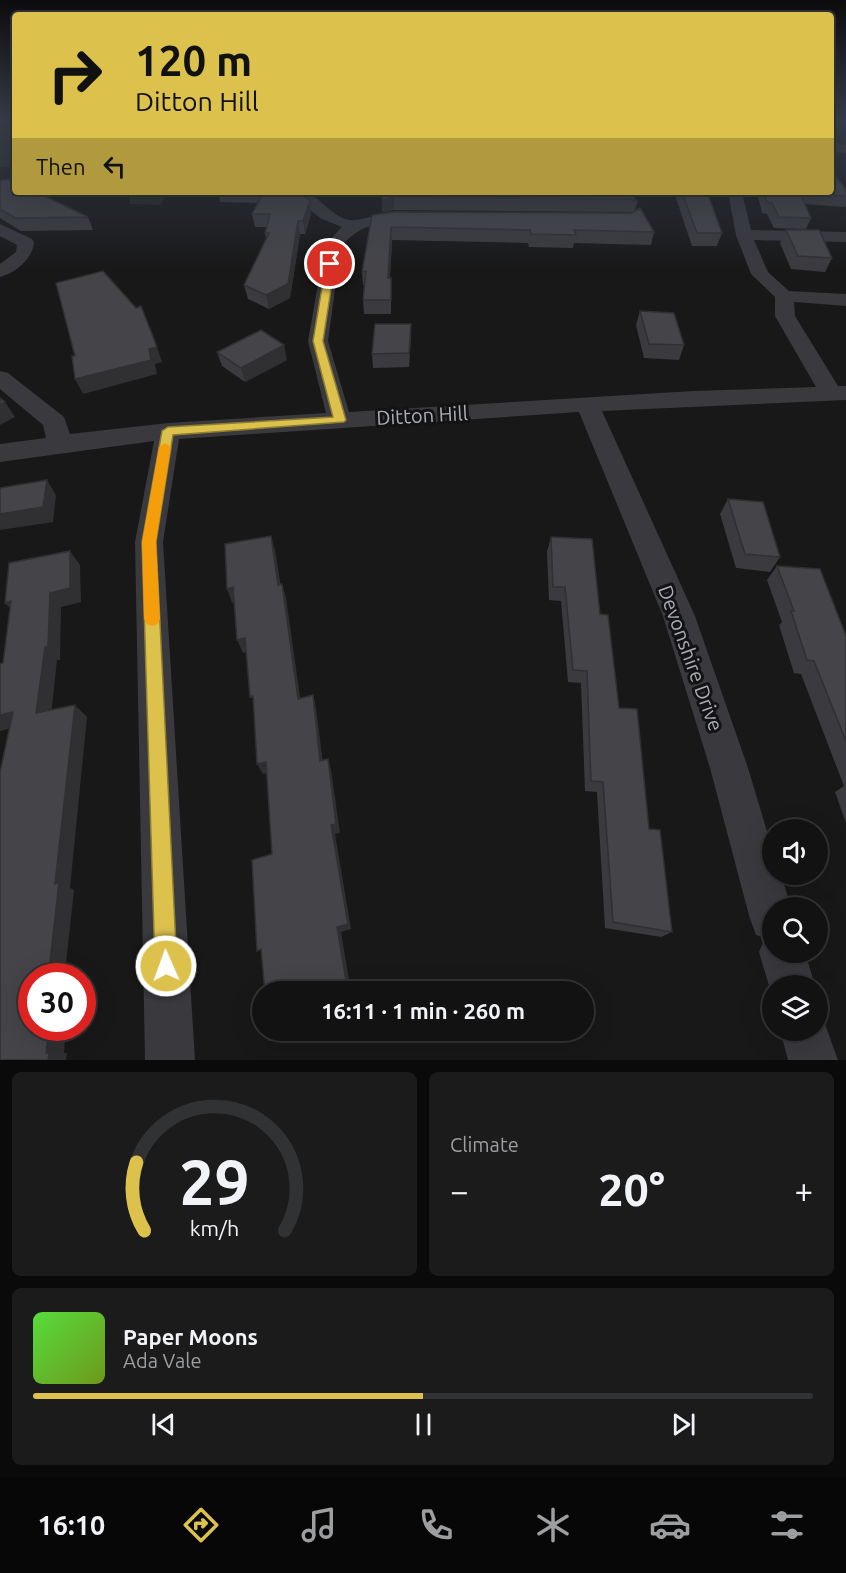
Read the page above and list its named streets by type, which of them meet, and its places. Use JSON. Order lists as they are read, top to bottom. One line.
{"streets":{"street":["Ditton Hill","Devonshire Drive"]},"crossings":[["Ditton Hill","Devonshire Drive"]],"page":{"turn":["120 m","Ditton Hill"],"then":"Then","limit":"30","trip":"16:11 · 1 min · 260 m","tile":"Climate","heat":["−","20°","+"],"song":["Paper Moons","Ada Vale"],"tabs":"16:10","gauge":["29","km/h"]}}
